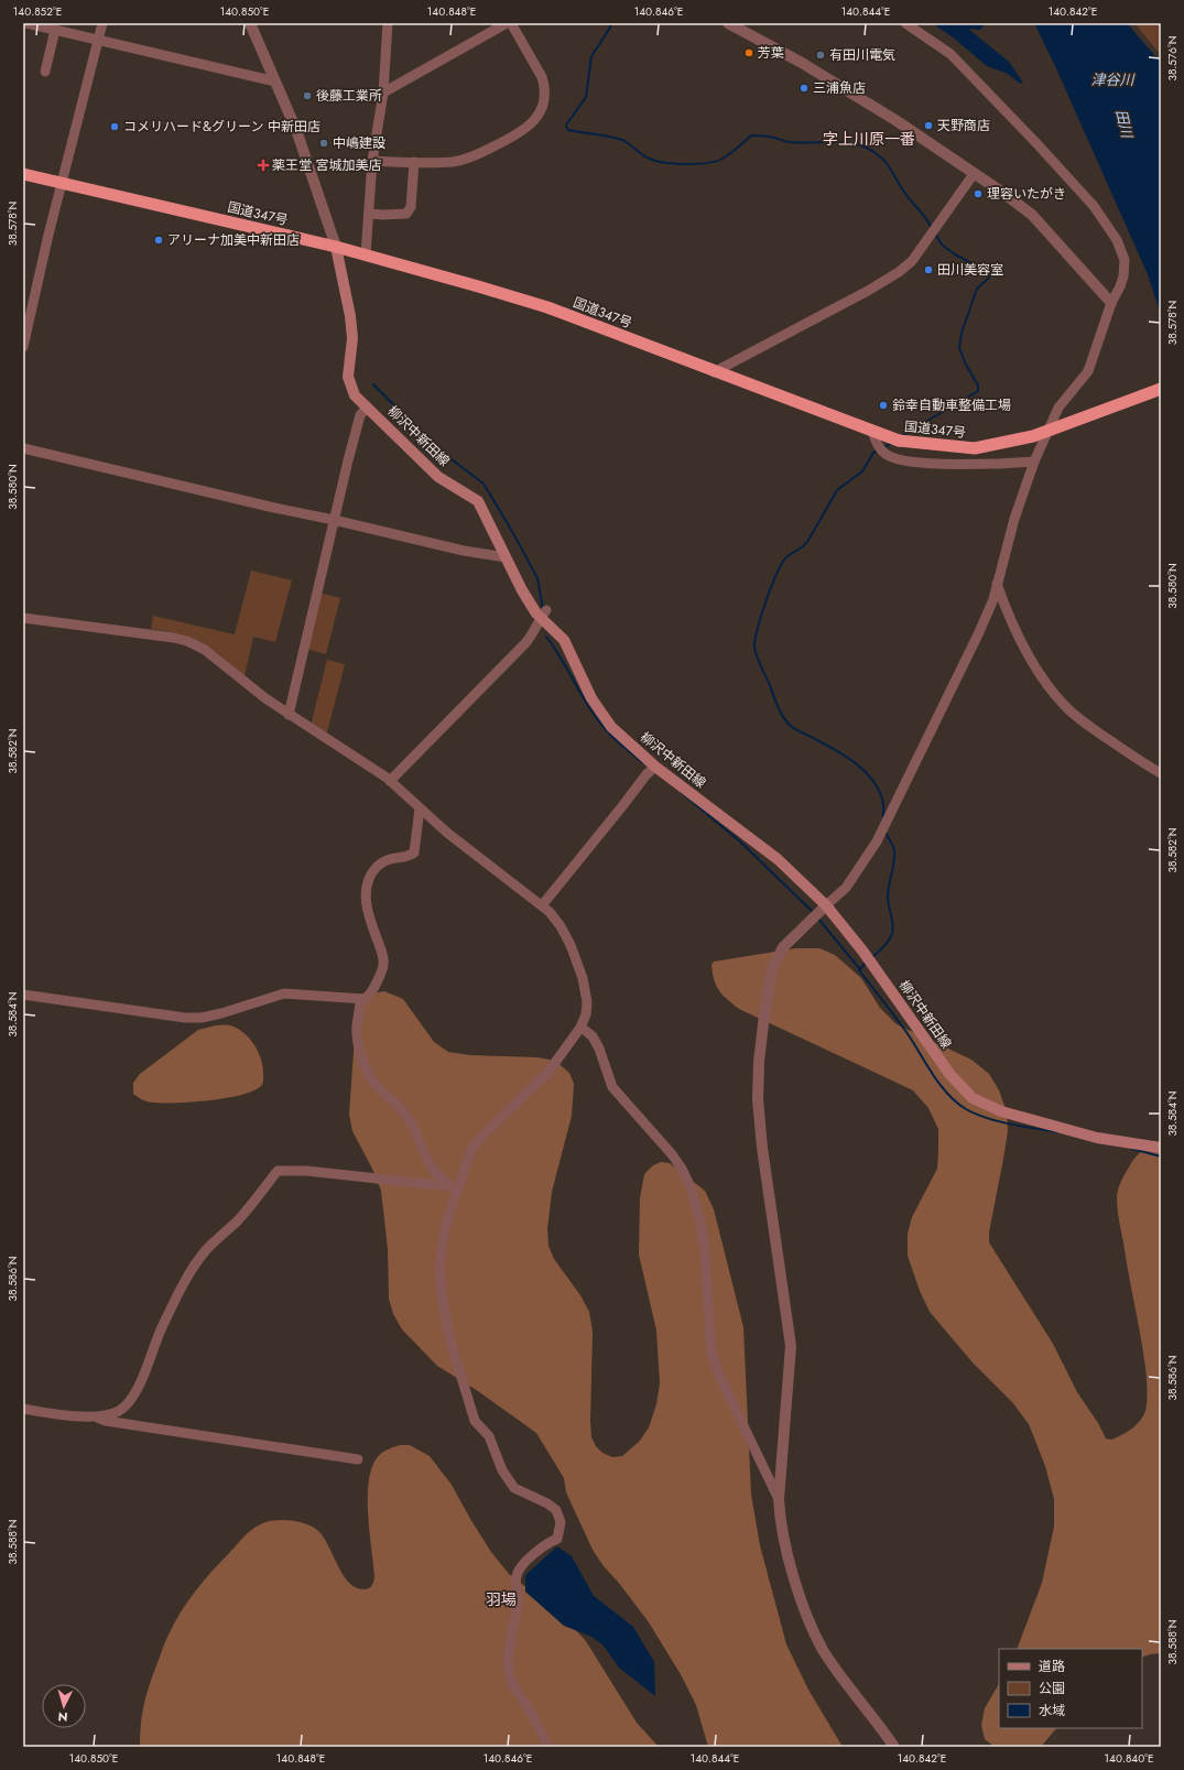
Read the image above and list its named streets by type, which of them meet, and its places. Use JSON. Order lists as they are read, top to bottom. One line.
{"streets":{"highway":["国道347号"],"main road":["柳沢中新田線"]},"crossings":[["国道347号","柳沢中新田線"]],"districts":["字上川原一番","羽場"],"water":["津谷川","田川"],"places":{"other":["芳葉","有田川電気","三浦魚店","後藤工業所","天野商店","コメリハード&グリーン 中新田店","中嶋建設","理容いたがき","アリーナ加美中新田店","田川美容室","鈴幸自動車整備工場"],"health":["薬王堂 宮城加美店"]},"legend":["道路","公園","水域"],"north":"bottom","coordinates":["140.852°E","140.850°E","140.848°E","140.846°E","140.844°E","140.842°E","38.576°N","38.578°N","38.580°N","38.582°N","38.584°N","38.586°N","38.588°N","140.840°E"]}
